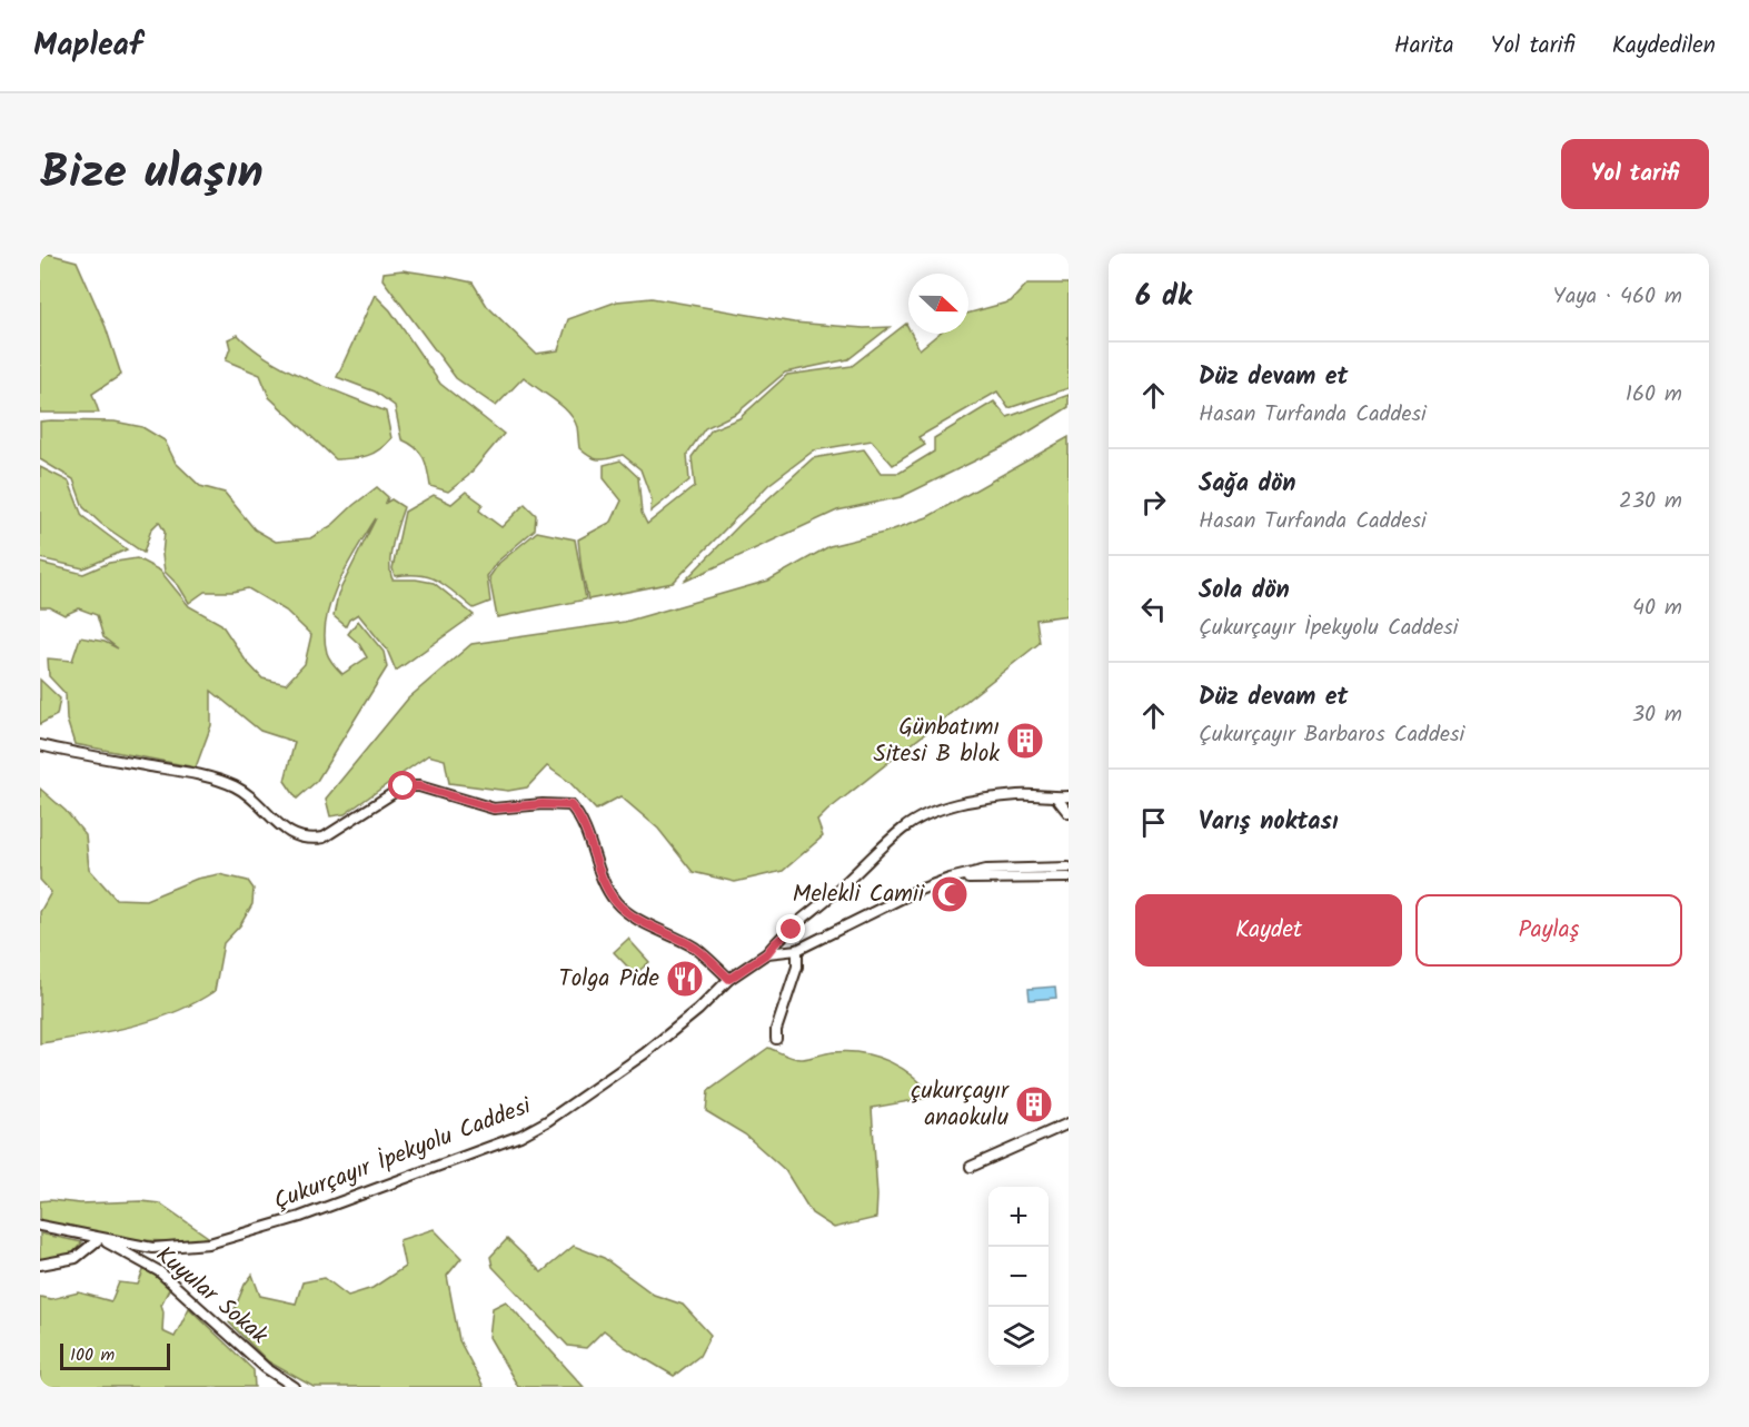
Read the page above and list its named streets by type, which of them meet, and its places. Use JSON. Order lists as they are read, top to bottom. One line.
{"streets":{"street":["Çukurçayır İpekyolu Caddesi","Kuyular Sokak"]},"crossings":[["Çukurçayır İpekyolu Caddesi","Kuyular Sokak"]],"places":{"building":["Günbatımı Sitesi B blok","çukurçayır anaokulu"],"mosque":["Melekli Camii"],"restaurant":["Tolga Pide"]},"scale_bar":"100 m","north":"right","page":{"header":"Mapleaf","nav":["Harita","Yol tarifi","Kaydedilen"],"title":"Bize ulaşın","buttons":["Yol tarifi",["Kaydet","Paylaş"]],"heading":["6 dk","Yaya · 460 m"],"list":[["Düz devam et","Hasan Turfanda Caddesi","160 m"],["Sağa dön","Hasan Turfanda Caddesi","230 m"],["Sola dön","Çukurçayır İpekyolu Caddesi","40 m"],["Düz devam et","Çukurçayır Barbaros Caddesi","30 m"],"Varış noktası"],"map_buttons":["+","−"],"scale":"100 m"}}
